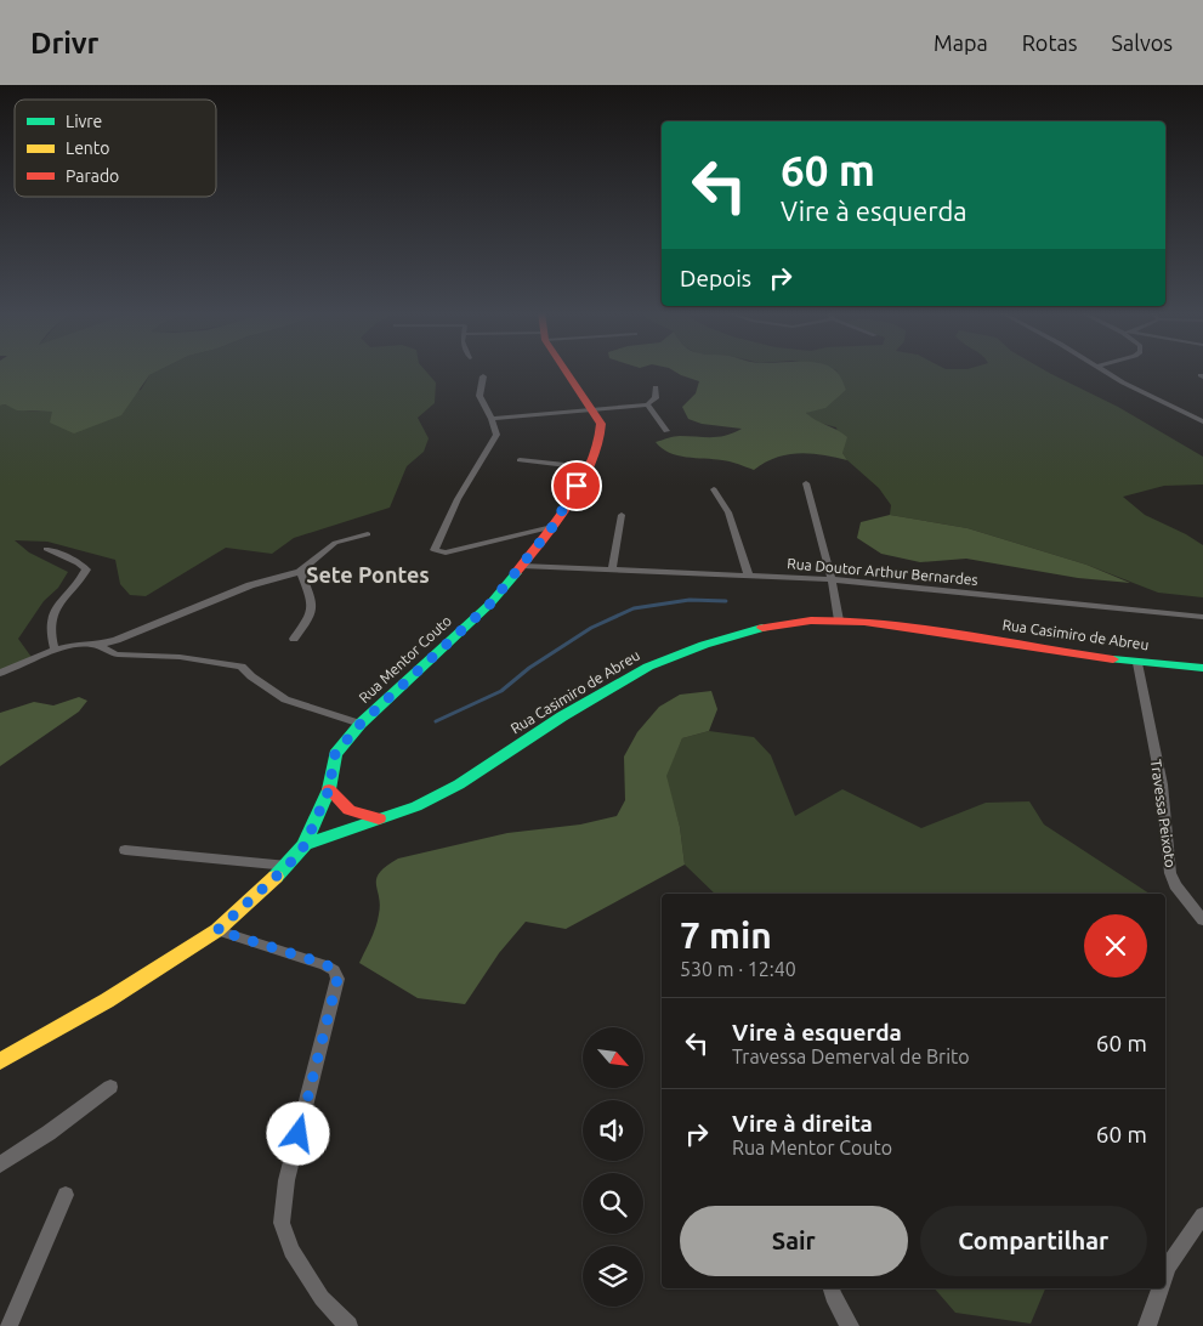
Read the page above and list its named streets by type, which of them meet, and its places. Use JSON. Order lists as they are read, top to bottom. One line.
{"streets":{"street":["Rua Doutor Arthur Bernardes","Rua Casimiro de Abreu","Rua Mentor Couto","Travessa Peixoto"]},"crossings":[["Rua Doutor Arthur Bernardes","Rua Mentor Couto"],["Rua Casimiro de Abreu","Rua Mentor Couto"],["Rua Casimiro de Abreu","Travessa Peixoto"]],"districts":["Sete Pontes"],"legend":["Livre","Lento","Parado"],"north":"bottom right","page":{"header":"Drivr","nav":["Mapa","Rotas","Salvos"],"turn":["60 m","Vire à esquerda"],"then":"Depois","heading":["7 min","530 m · 12:40"],"list":[{"name":"Vire à esquerda","note":"Travessa Demerval de Brito","value":"60 m"},{"name":"Vire à direita","note":"Rua Mentor Couto","value":"60 m"}],"buttons":["Sair","Compartilhar"]}}
